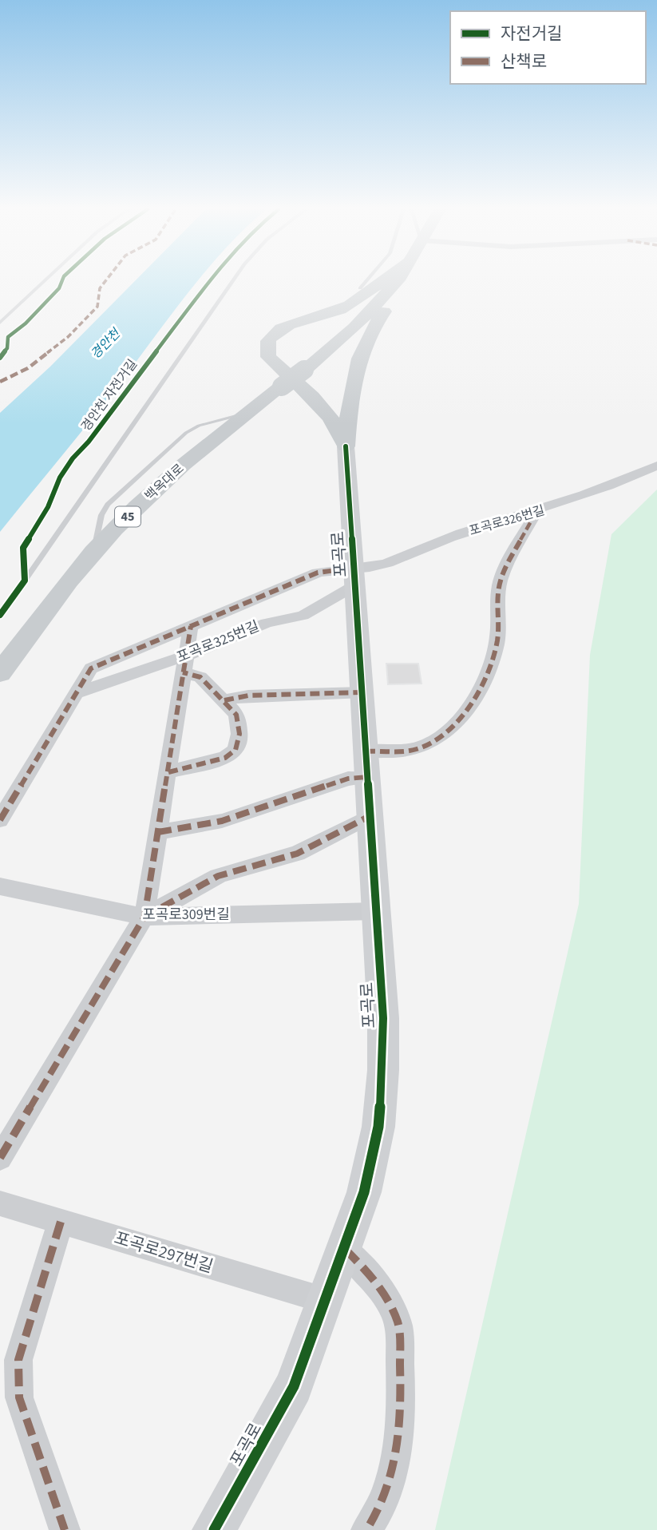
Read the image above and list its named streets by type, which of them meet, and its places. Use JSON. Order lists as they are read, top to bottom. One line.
{"streets":{"main road":["백옥대로","45"],"street":["포곡로326번길","포곡로","포곡로325번길","포곡로309번길","포곡로297번길"],"cycle path":["경안천 자전거길"]},"crossings":[["포곡로326번길","포곡로"],["포곡로326번길","포곡로325번길"],["포곡로","포곡로325번길"],["포곡로","포곡로309번길"],["포곡로","포곡로297번길"]],"water":["경안천"],"legend":["자전거길","산책로"]}
